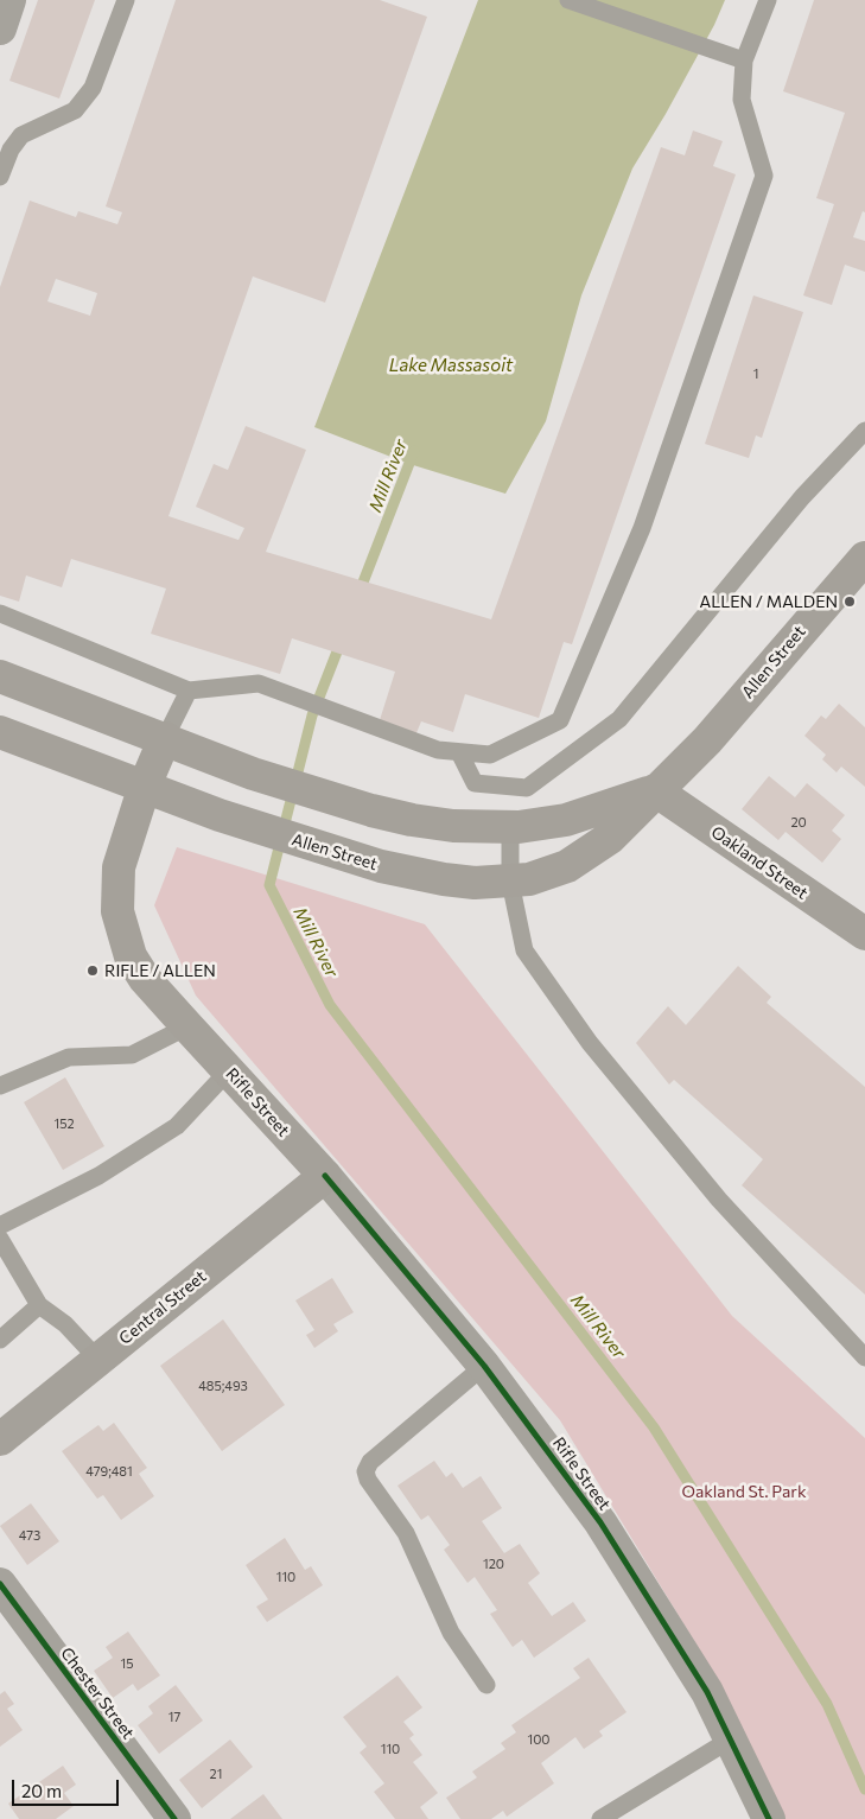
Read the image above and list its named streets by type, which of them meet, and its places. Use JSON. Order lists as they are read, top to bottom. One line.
{"streets":{"main road":["Allen Street","Oakland Street","Rifle Street","Central Street"],"street":["Chester Street"]},"crossings":[["Allen Street","Oakland Street"],["Allen Street","Rifle Street"],["Rifle Street","Central Street"]],"water":["Lake Massasoit","Mill River"],"parks":["Oakland St. Park"],"places":["ALLEN / MALDEN","RIFLE / ALLEN"],"house_numbers":["1","20","152","485;493","479;481","473","120","110","15","17","100","110","21"],"scale_bar":"20 m"}
